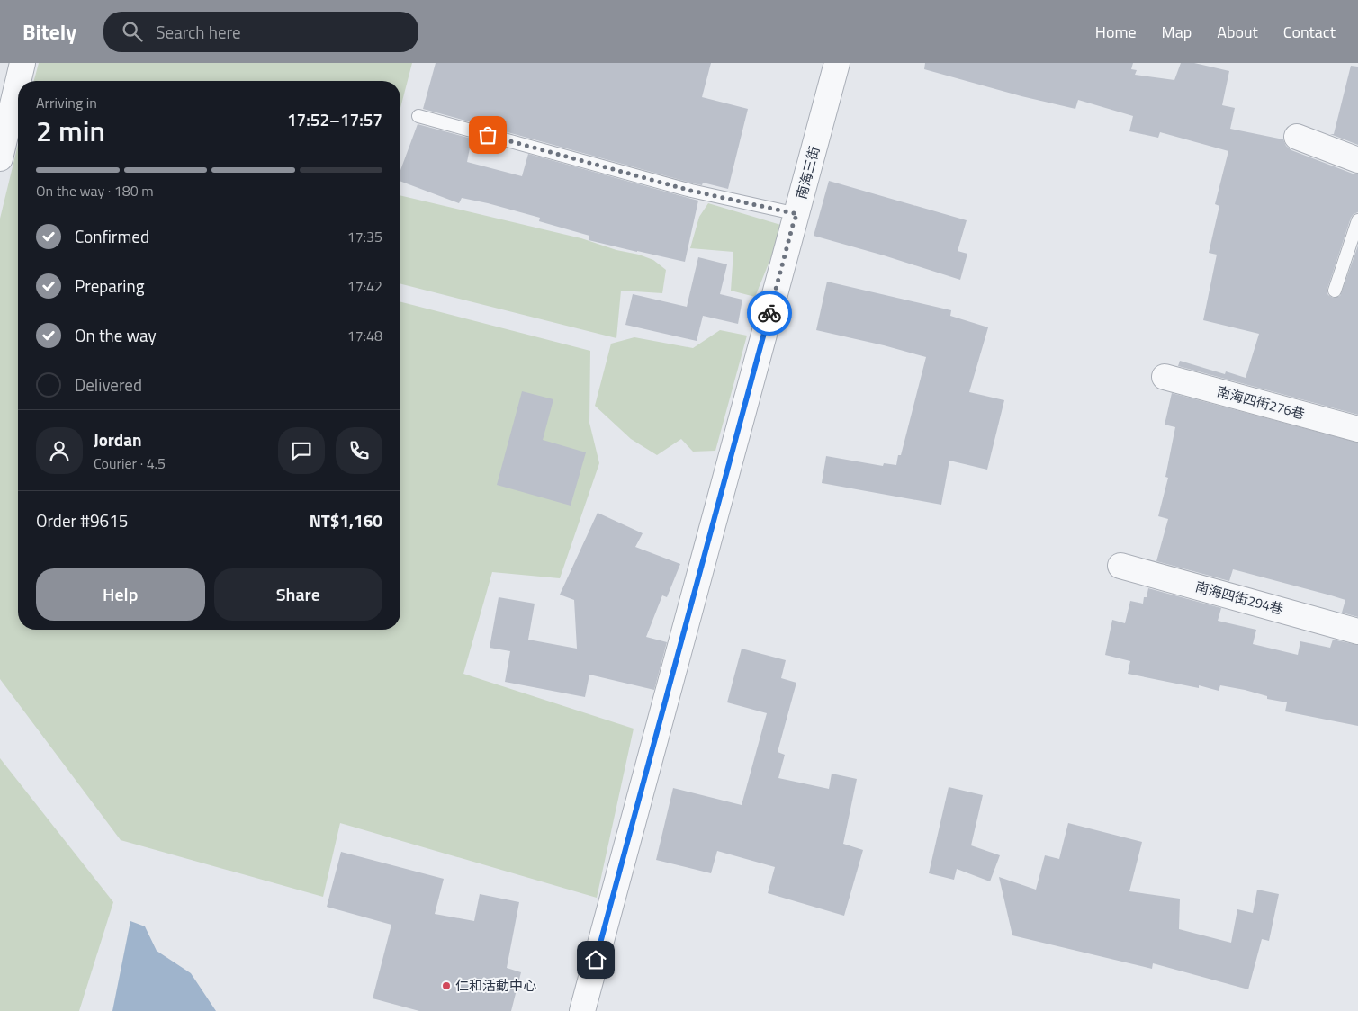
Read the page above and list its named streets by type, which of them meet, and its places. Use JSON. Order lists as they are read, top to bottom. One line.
{"streets":{"street":["南海三街","南海四街276巷","南海四街294巷"]},"places":["仁和活動中心"],"page":{"header":"Bitely","search":"Search here","nav":["Home","Map","About","Contact"],"heading":["2 min","Arriving in","17:52–17:57"],"panel":["Jordan","Courier · 4.5","Order #9615","NT$1,160"],"bar":"On the way · 180 m","list":[["Confirmed","17:35"],["Preparing","17:42"],["On the way","17:48"],"Delivered"],"buttons":["Help","Share"]}}
